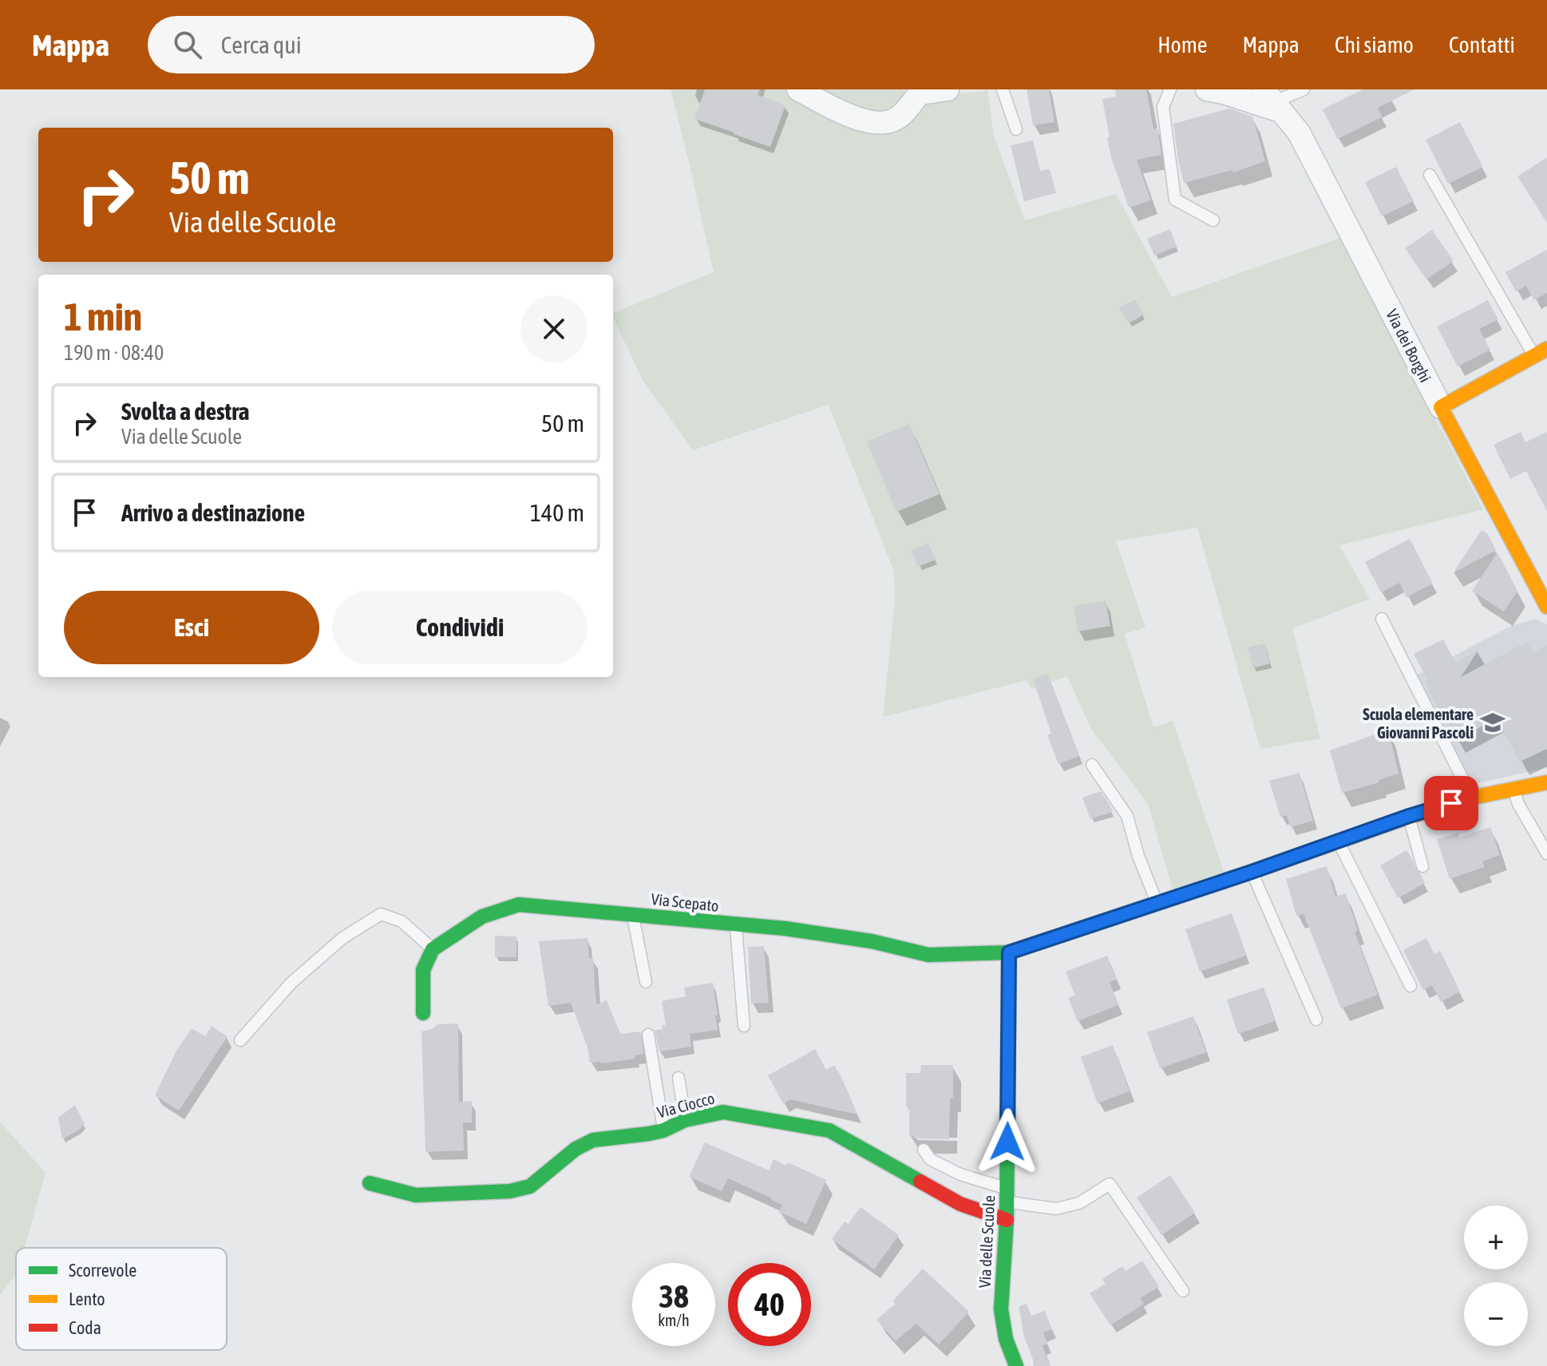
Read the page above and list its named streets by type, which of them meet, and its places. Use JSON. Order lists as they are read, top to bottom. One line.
{"streets":{"street":["Via dei Borghi","Via Scepato","Via Ciocco","Via delle Scuole"]},"crossings":[["Via Scepato","Via delle Scuole"],["Via Ciocco","Via delle Scuole"]],"places":{"school or university":["Scuola elementare Giovanni Pascoli"]},"legend":["Scorrevole","Lento","Coda"],"page":{"header":"Mappa","search":"Cerca qui","nav":["Home","Mappa","Chi siamo","Contatti"],"turn":["50 m","Via delle Scuole"],"heading":["1 min","190 m · 08:40"],"list":[{"name":"Svolta a destra","note":"Via delle Scuole","value":"50 m"},{"name":"Arrivo a destinazione","value":"140 m"}],"buttons":["Esci","Condividi"],"map_buttons":["+","−"],"speed":"38 km/h","limit":"40"}}
